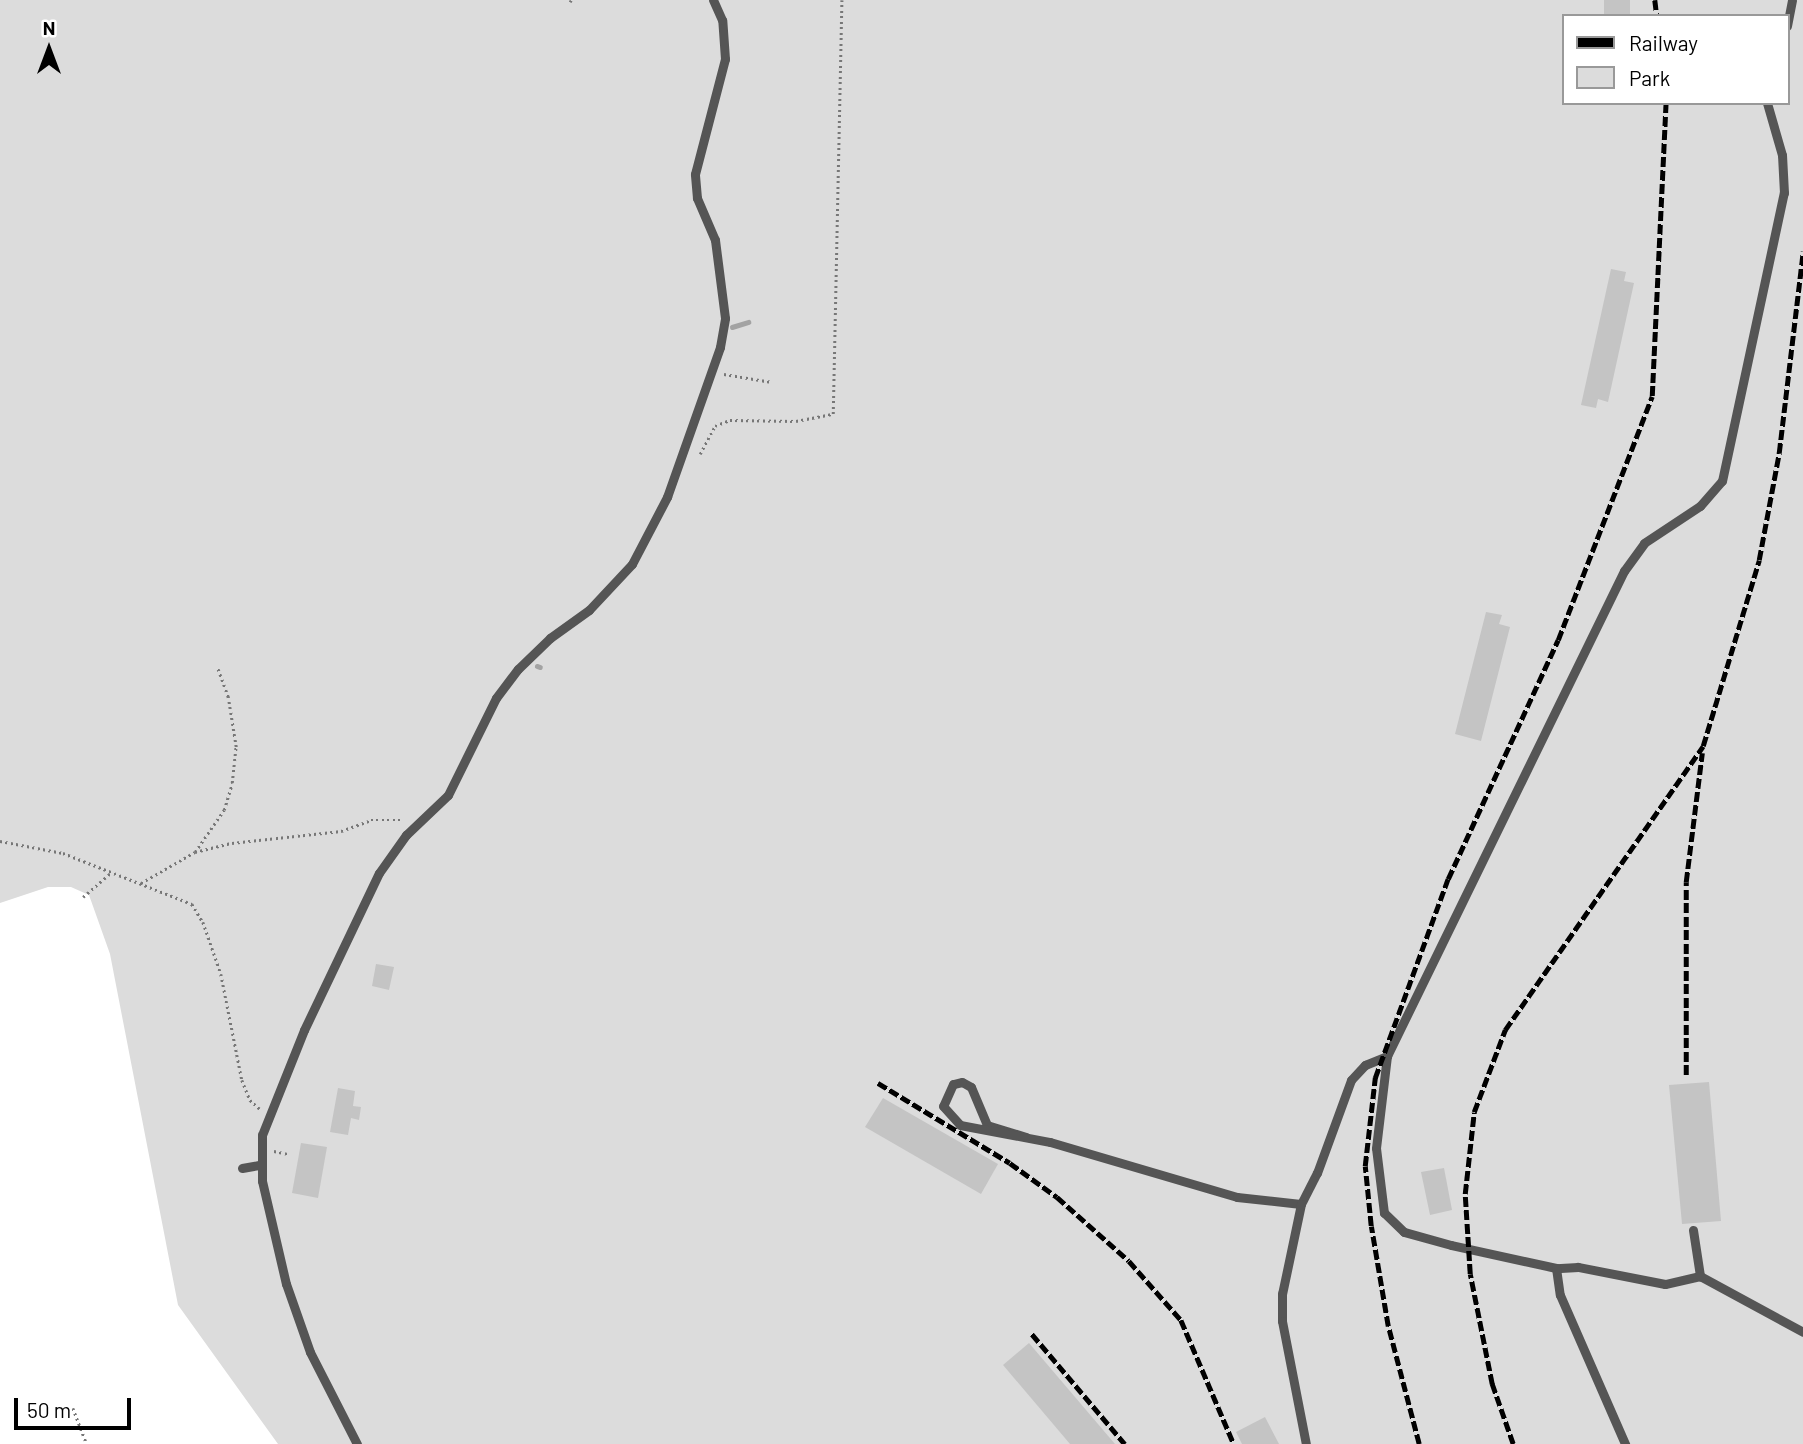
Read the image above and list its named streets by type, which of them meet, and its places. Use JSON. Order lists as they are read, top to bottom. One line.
{"legend":["Railway","Park"],"scale_bar":"50 m","north":"top"}
